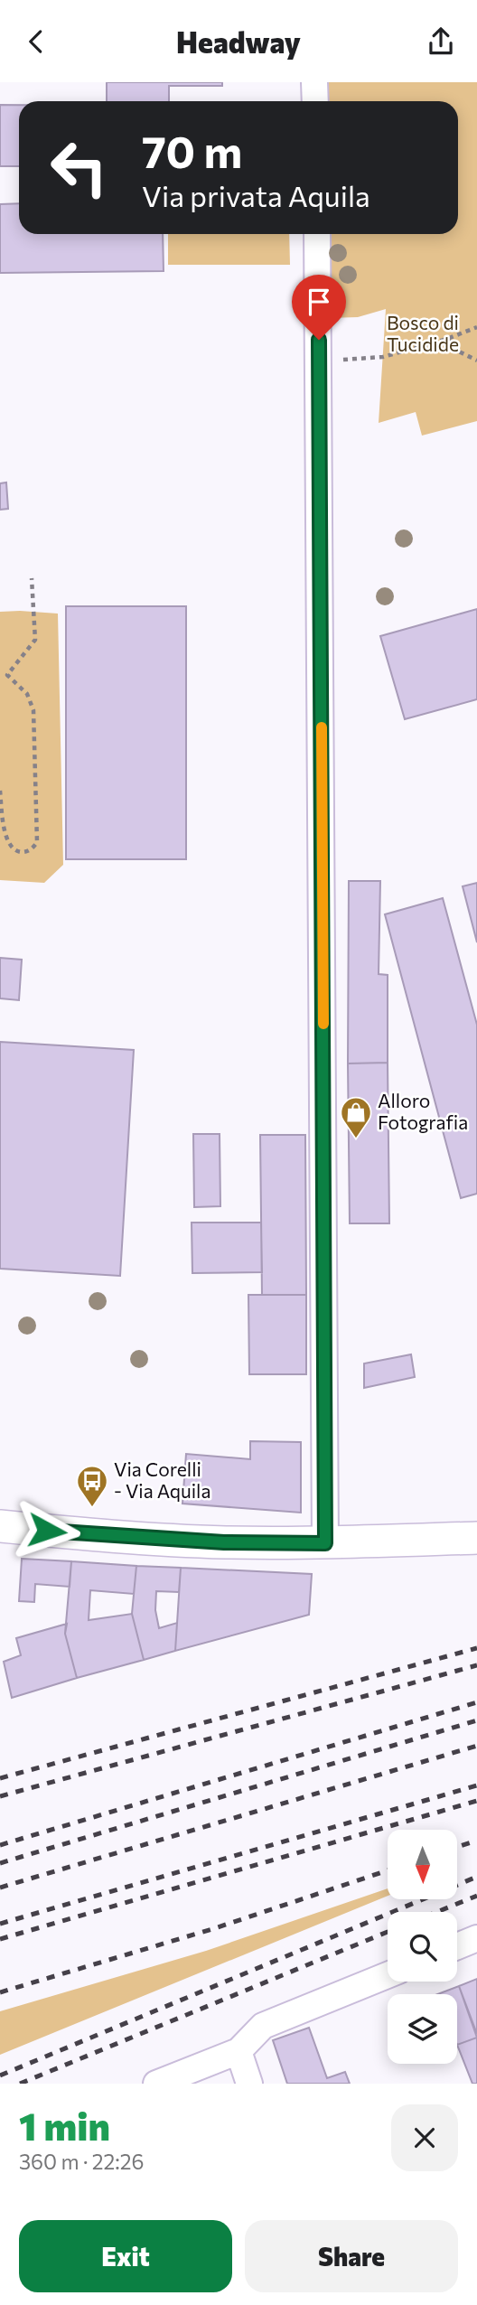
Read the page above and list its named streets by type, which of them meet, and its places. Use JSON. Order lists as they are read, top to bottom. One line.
{"parks":["Bosco di Tucidide"],"places":{"shop":["Alloro Fotografia"],"bus stop":["Via Corelli - Via Aquila"]},"north":"bottom","page":{"header":"Headway","turn":["70 m","Via privata Aquila"],"heading":["1 min","360 m · 22:26"],"buttons":["Exit","Share"]}}
